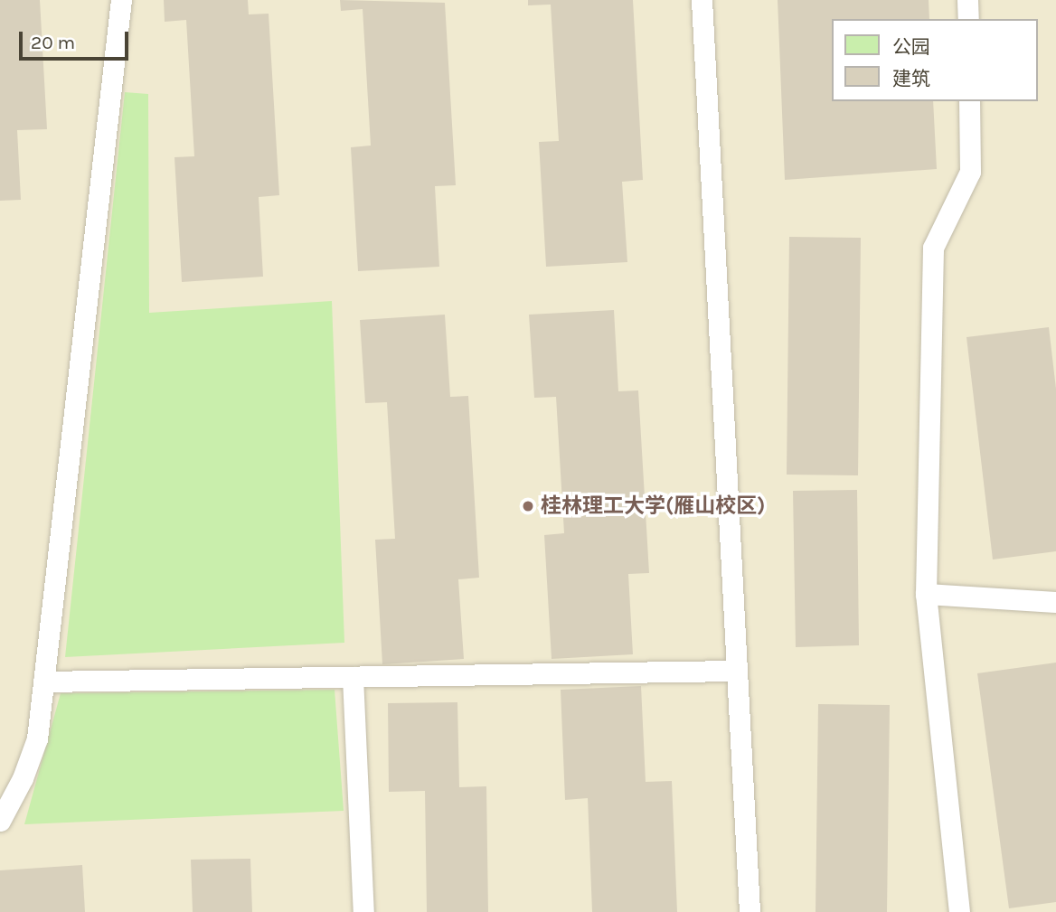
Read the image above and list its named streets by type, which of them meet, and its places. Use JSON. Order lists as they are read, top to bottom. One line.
{"places":["桂林理工大学(雁山校区)"],"legend":["公园","建筑"],"scale_bar":"20 m"}
